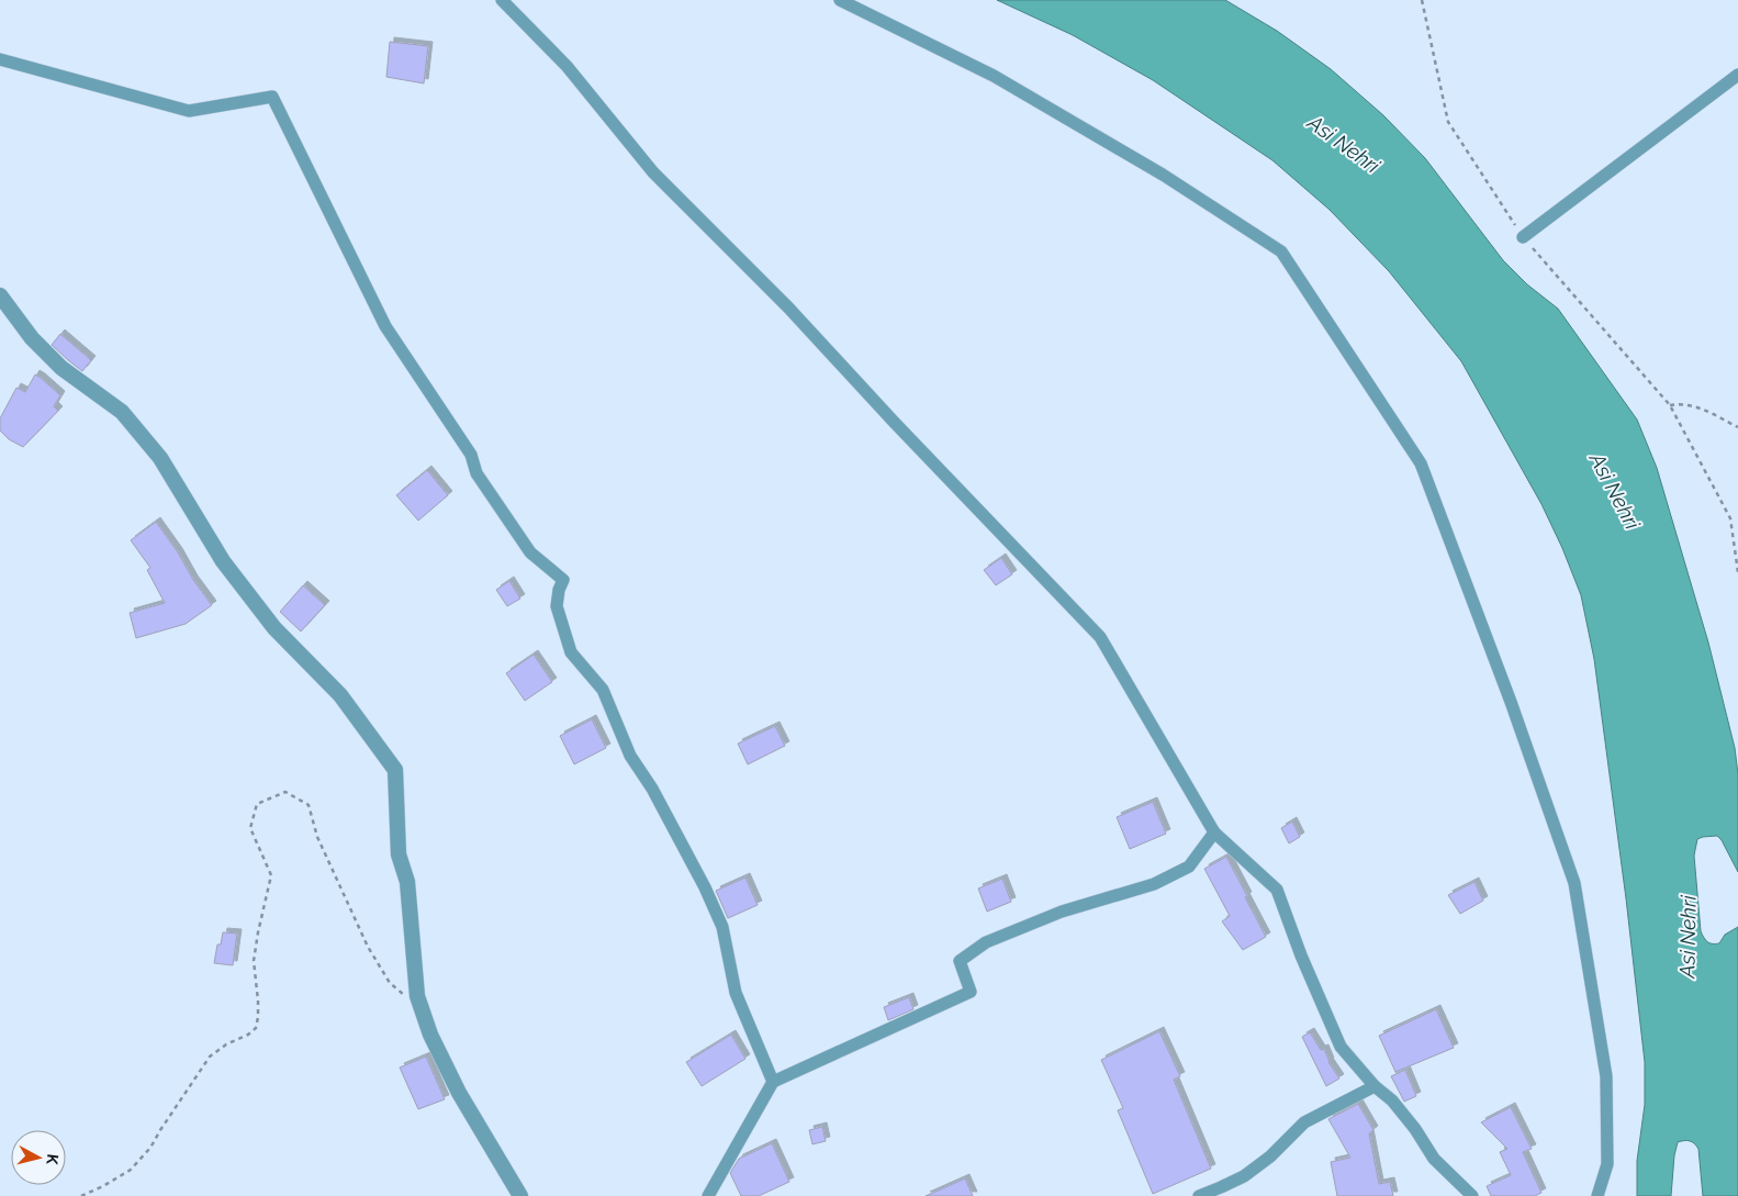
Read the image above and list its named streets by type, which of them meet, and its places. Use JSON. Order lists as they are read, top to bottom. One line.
{"water":["Asi Nehri"],"north":"right"}
